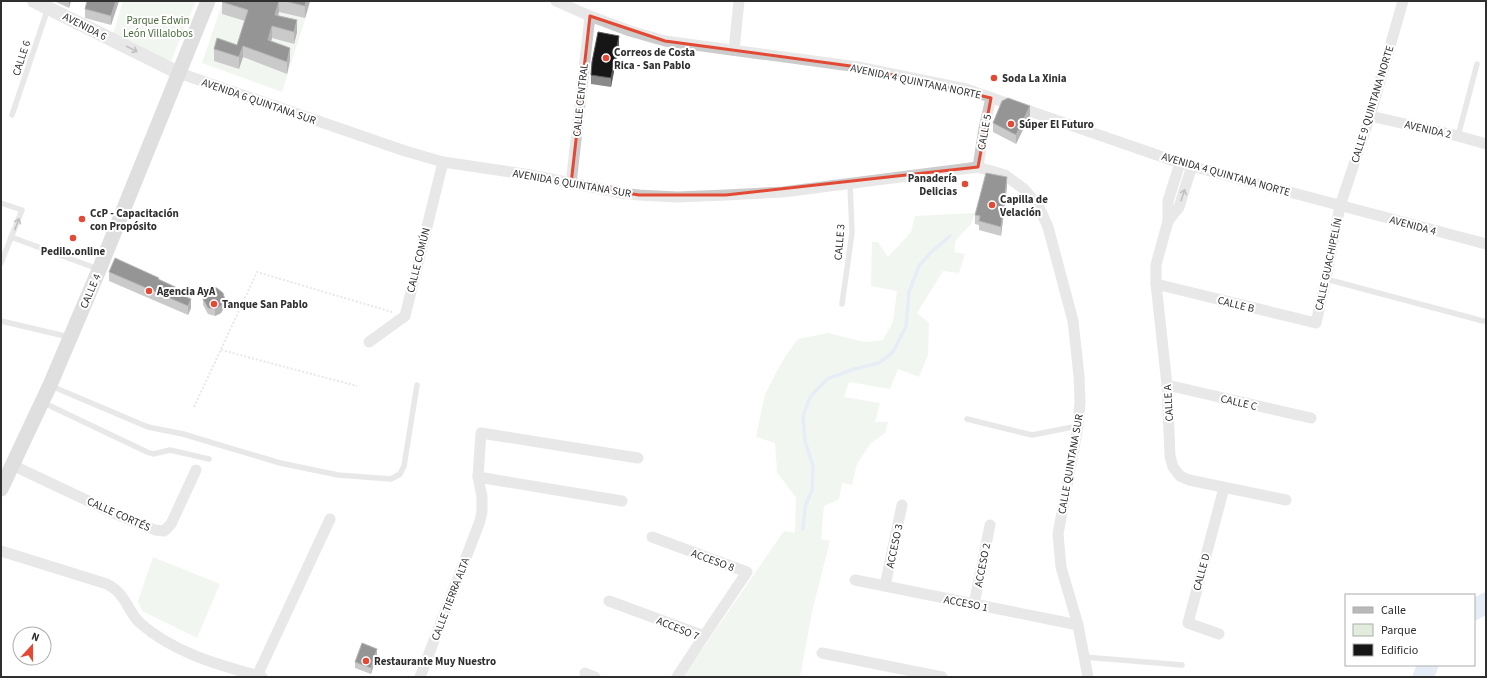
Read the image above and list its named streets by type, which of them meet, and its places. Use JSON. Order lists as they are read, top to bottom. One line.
{"streets":{"main road":["CALLE 4"],"street":["AVENIDA 6","AVENIDA 4 QUINTANA NORTE","CALLE CENTRAL","AVENIDA 6 QUINTANA SUR","CALLE 9 QUINTANA NORTE","AVENIDA 2","CALLE 5","AVENIDA 4","CALLE COMÚN","CALLE GUACHIPELÍN","CALLE B","CALLE C","CALLE A","CALLE QUINTANA SUR","CALLE CORTÉS","ACCESO 3","ACCESO 8","ACCESO 2","CALLE D","CALLE TIERRA ALTA","ACCESO 1","ACCESO 7"],"lane":["CALLE 6","CALLE 3"]},"crossings":[["AVENIDA 6","CALLE 6"],["AVENIDA 6","AVENIDA 6 QUINTANA SUR"],["AVENIDA 6","CALLE 4"],["AVENIDA 4 QUINTANA NORTE","CALLE CENTRAL"],["AVENIDA 4 QUINTANA NORTE","CALLE 9 QUINTANA NORTE"],["AVENIDA 4 QUINTANA NORTE","CALLE 5"],["AVENIDA 4 QUINTANA NORTE","AVENIDA 4"],["AVENIDA 4 QUINTANA NORTE","CALLE GUACHIPELÍN"],["AVENIDA 4 QUINTANA NORTE","CALLE A"],["CALLE CENTRAL","AVENIDA 6 QUINTANA SUR"],["AVENIDA 6 QUINTANA SUR","CALLE 5"],["AVENIDA 6 QUINTANA SUR","CALLE 3"],["AVENIDA 6 QUINTANA SUR","CALLE COMÚN"],["AVENIDA 6 QUINTANA SUR","CALLE 4"],["AVENIDA 6 QUINTANA SUR","CALLE QUINTANA SUR"],["CALLE 9 QUINTANA NORTE","AVENIDA 2"],["CALLE 9 QUINTANA NORTE","AVENIDA 4"],["CALLE 9 QUINTANA NORTE","CALLE GUACHIPELÍN"],["CALLE 5","CALLE QUINTANA SUR"],["AVENIDA 4","CALLE GUACHIPELÍN"],["CALLE GUACHIPELÍN","CALLE B"],["CALLE 4","CALLE CORTÉS"],["CALLE B","CALLE A"],["CALLE C","CALLE A"],["CALLE A","CALLE D"],["CALLE QUINTANA SUR","ACCESO 1"],["ACCESO 3","ACCESO 1"],["ACCESO 8","ACCESO 7"],["ACCESO 2","ACCESO 1"]],"one_way":["AVENIDA 6"],"parks":["Parque Edwin León Villalobos"],"places":["Correos de Costa Rica - San Pablo","Soda La Xinia","Súper El Futuro","Panadería Delicias","Capilla de Velación","CcP - Capacitación con Propósito","Pedilo.online","Agencia AyA","Tanque San Pablo","Restaurante Muy Nuestro"],"legend":["Calle","Parque","Edificio"],"north":"top"}
